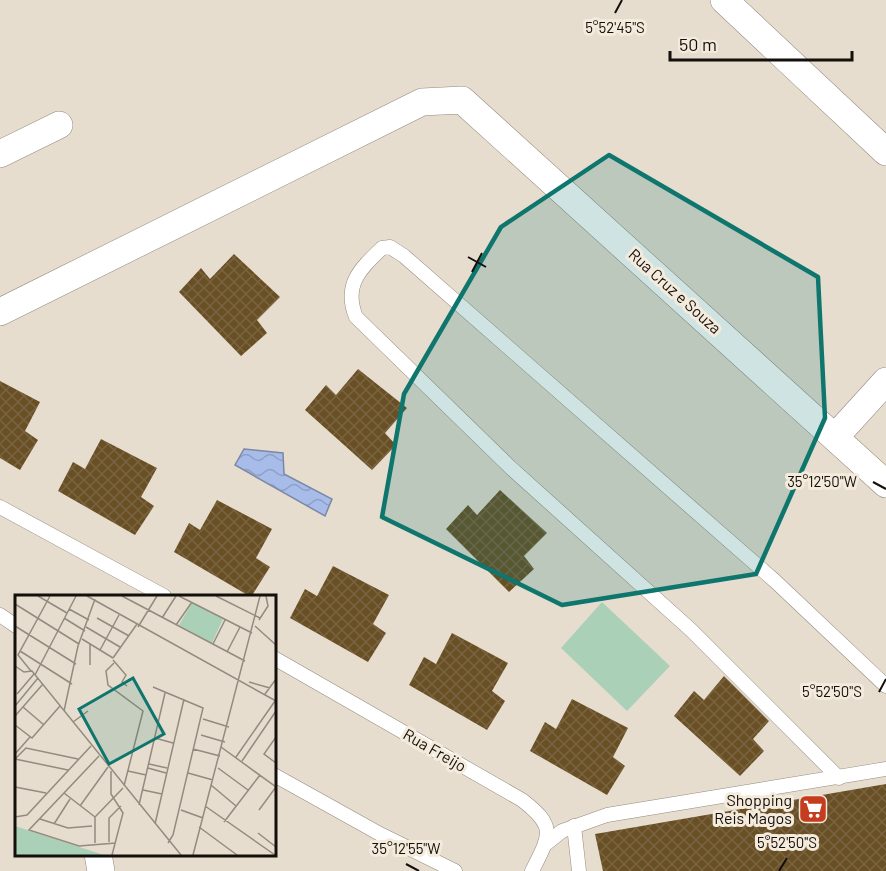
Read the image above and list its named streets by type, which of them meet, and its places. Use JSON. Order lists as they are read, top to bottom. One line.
{"streets":{"street":["Rua Cruz e Souza"],"lane":["Rua Freijo"]},"places":{"supermarket":["Shopping Reis Magos"]},"scale_bar":"50 m","coordinates":["5°52'45\"S","35°12'50\"W","5°52'50\"S","35°12'55\"W"]}
